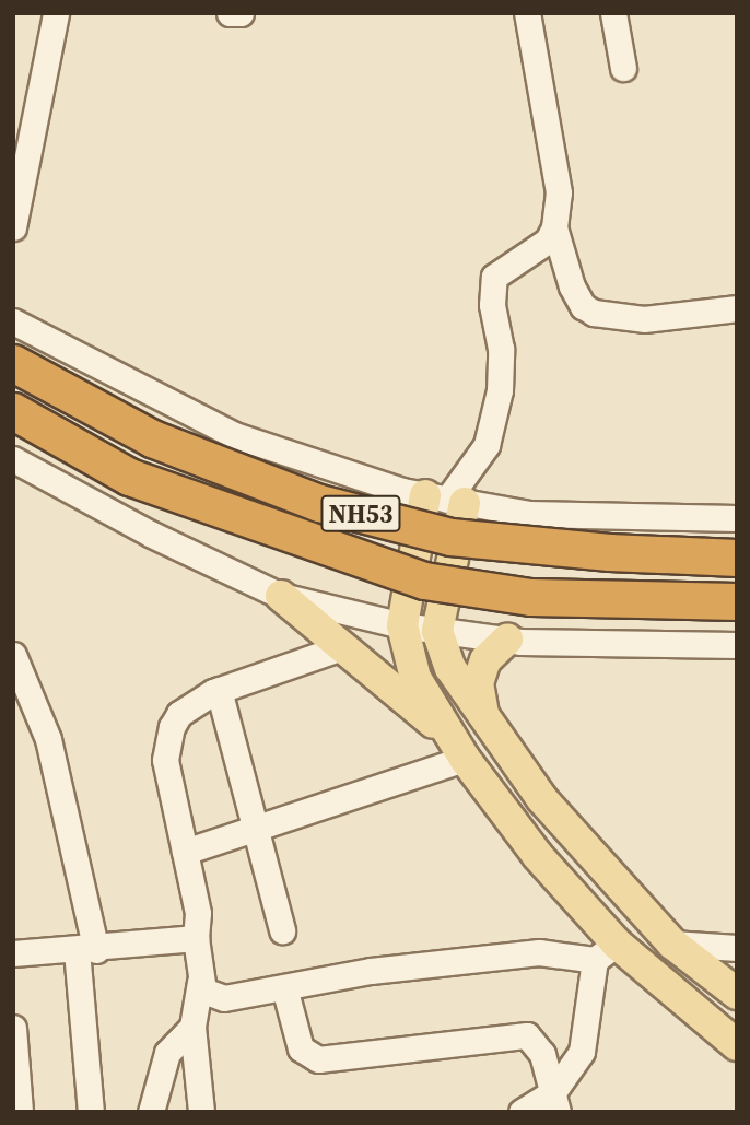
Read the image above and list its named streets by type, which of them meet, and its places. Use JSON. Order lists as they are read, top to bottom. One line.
{"streets":{"highway":["NH53"]}}
